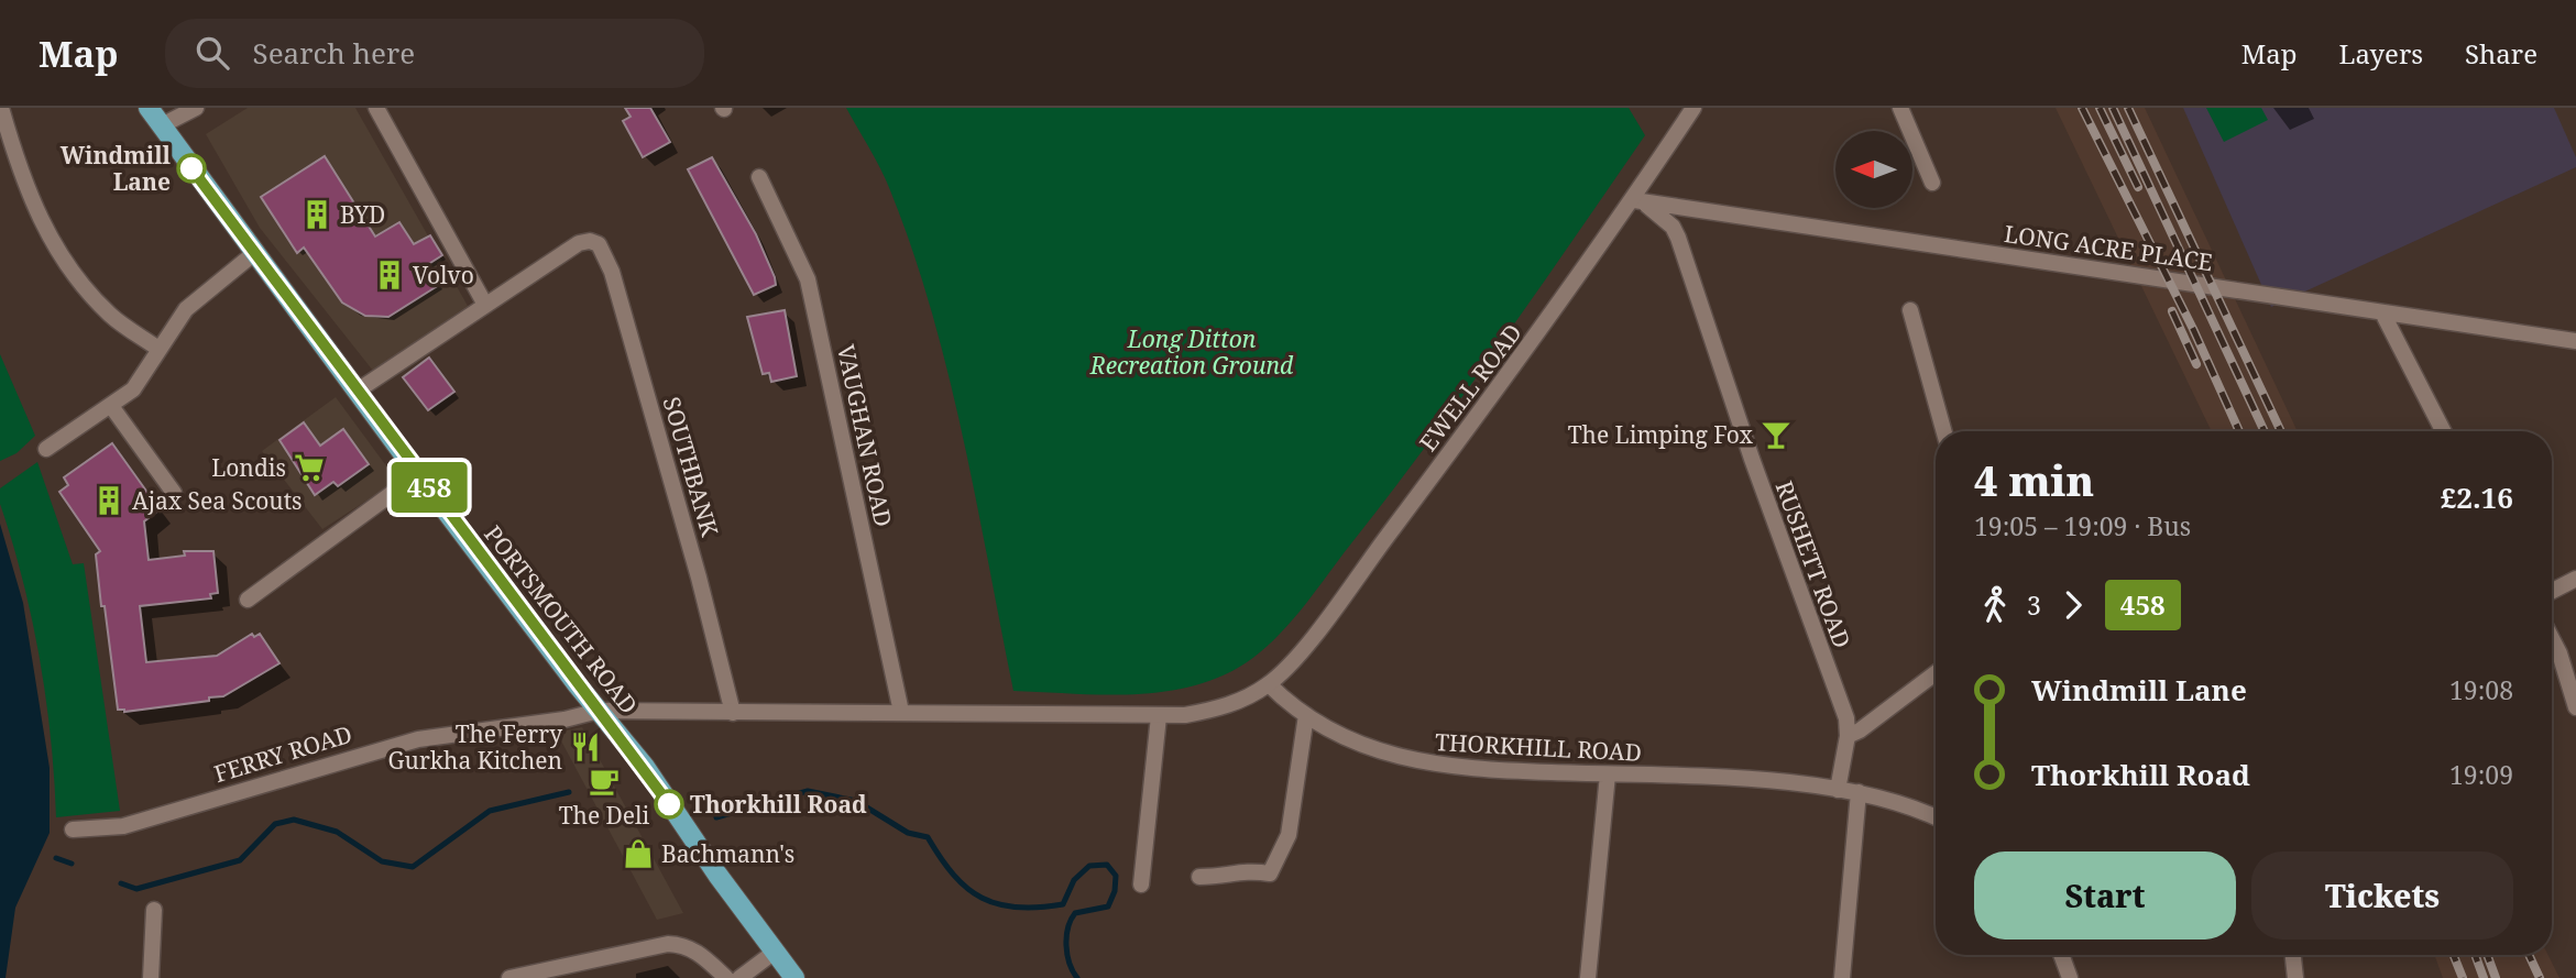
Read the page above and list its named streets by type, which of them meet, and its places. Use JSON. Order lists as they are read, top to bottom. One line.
{"streets":{"main road":["PORTSMOUTH ROAD"],"street":["LONG ACRE PLACE","EWELL ROAD","VAUGHAN ROAD","SOUTHBANK","RUSHETT ROAD","THORKHILL ROAD","FERRY ROAD"]},"crossings":[["LONG ACRE PLACE","EWELL ROAD"],["LONG ACRE PLACE","RUSHETT ROAD"],["EWELL ROAD","RUSHETT ROAD"],["EWELL ROAD","THORKHILL ROAD"],["RUSHETT ROAD","THORKHILL ROAD"],["PORTSMOUTH ROAD","FERRY ROAD"]],"parks":["Long Ditton Recreation Ground"],"places":{"other":["Windmill Lane","Thorkhill Road"],"building":["BYD","Volvo","Ajax Sea Scouts"],"bar":["The Limping Fox"],"supermarket":["Londis"],"restaurant":["The Ferry Gurkha Kitchen"],"cafe":["The Deli"],"shop":["Bachmann's"]},"lines":["bus line 458"],"north":"left","page":{"header":"Map","search":"Search here","nav":["Map","Layers","Share"],"on_map":"458","heading":["4 min","19:05 – 19:09 · Bus","£2.16"],"legs":["3","458"],"list":[{"name":"Windmill Lane","value":"19:08"},{"name":"Thorkhill Road","value":"19:09"}],"buttons":["Start","Tickets"]}}
